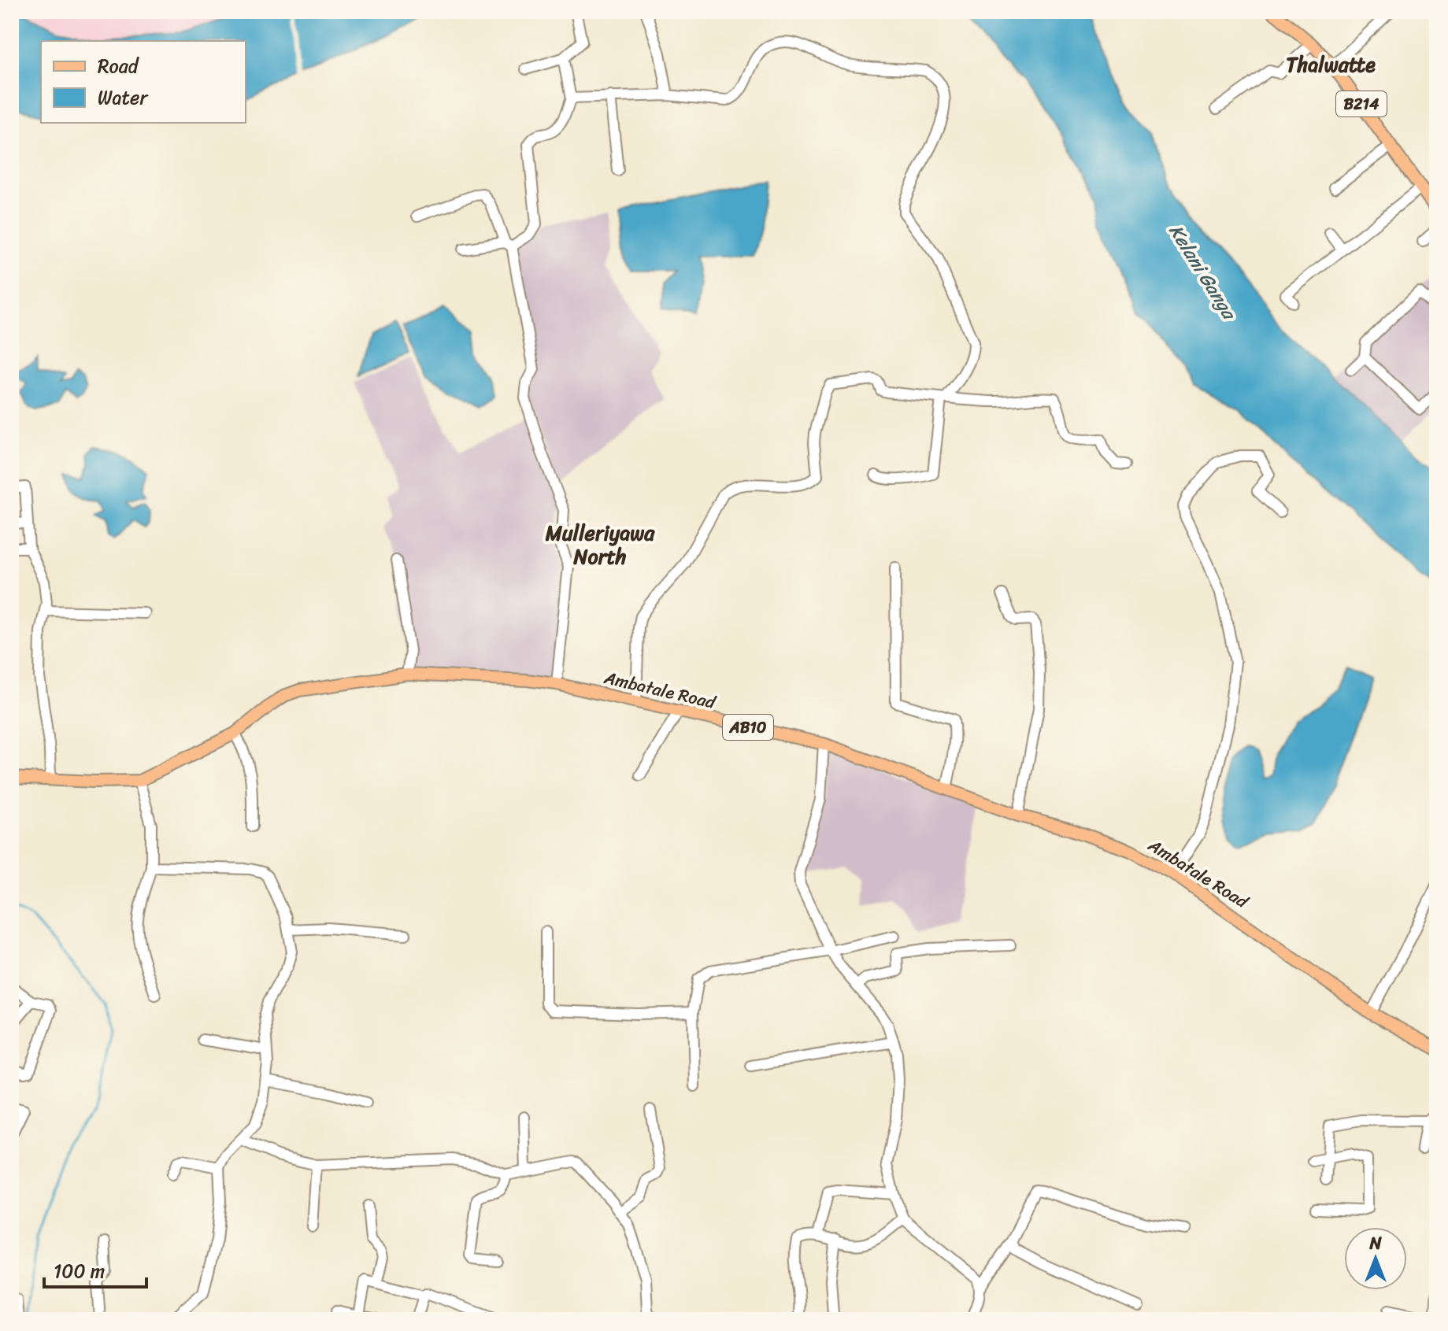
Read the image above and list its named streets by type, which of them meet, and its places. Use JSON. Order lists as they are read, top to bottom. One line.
{"streets":{"main road":["B214","Ambatale Road","AB10"]},"districts":["Thalwatte","Mulleriyawa North"],"water":["Kelani Ganga"],"legend":["Road","Water"],"scale_bar":"100 m","north":"top"}
